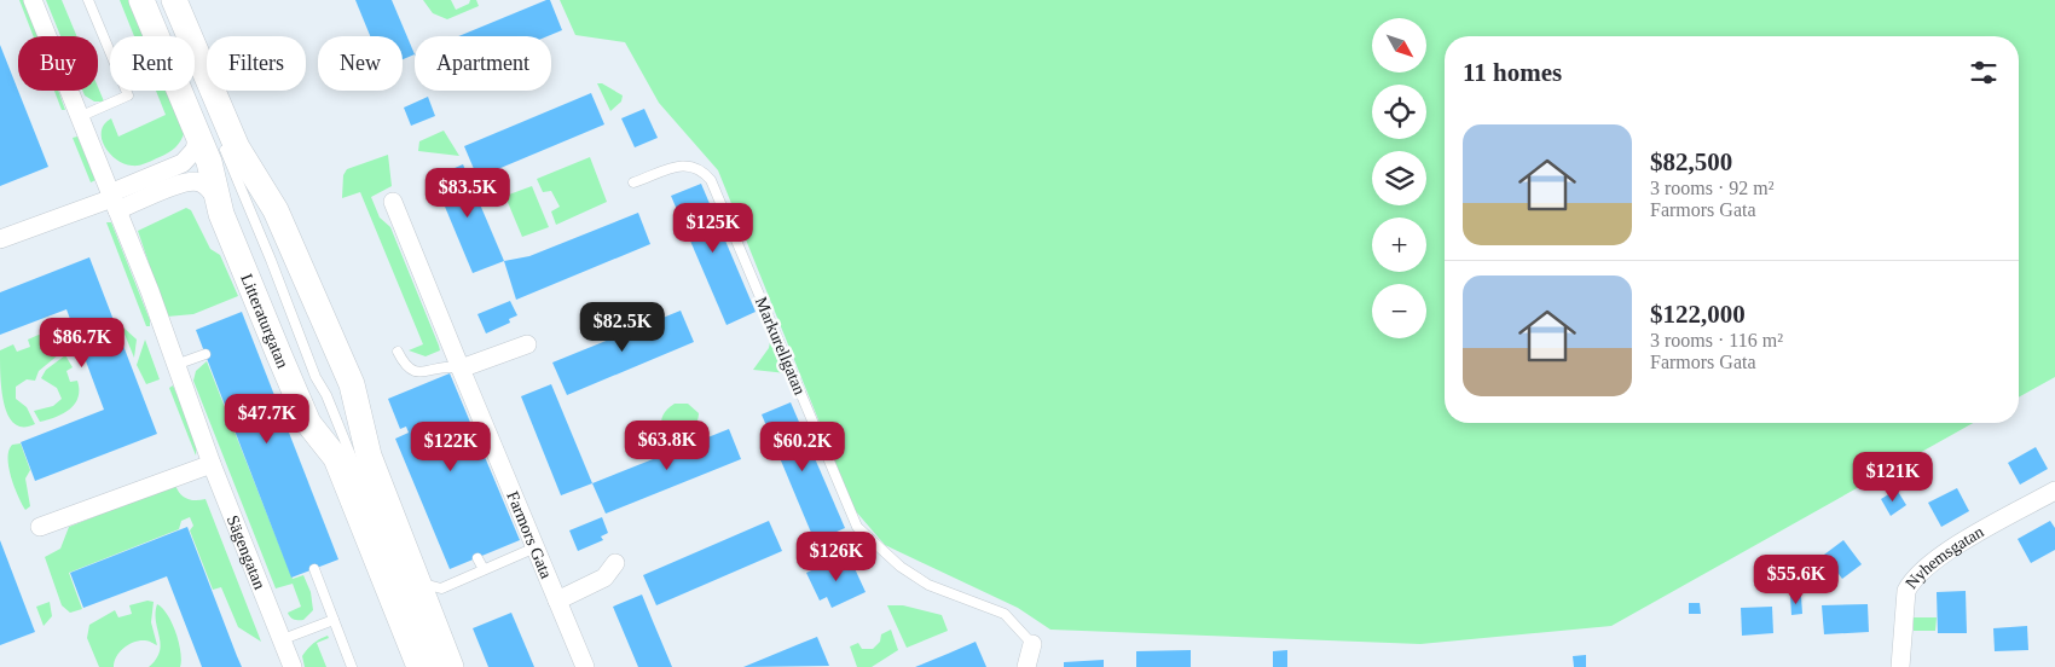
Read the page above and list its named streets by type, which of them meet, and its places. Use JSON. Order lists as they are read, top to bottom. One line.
{"streets":{"street":["Litteraturgatan","Farmors Gata","Sägengatan","Nyhemsgatan"],"lane":["Markurellgatan"]},"north":"bottom right","page":{"map_buttons":["+","−"],"chip":["Buy","Rent","Filters","New","Apartment"],"heading":"11 homes","list":[{"name":"$82,500","note":"3 rooms · 92 m² · Farmors Gata"},{"name":"$122,000","note":"3 rooms · 116 m² · Farmors Gata"}],"price":["$83.5K","$125K","$82.5K","$86.7K","$47.7K","$63.8K","$122K","$60.2K","$121K","$126K","$55.6K"]}}
